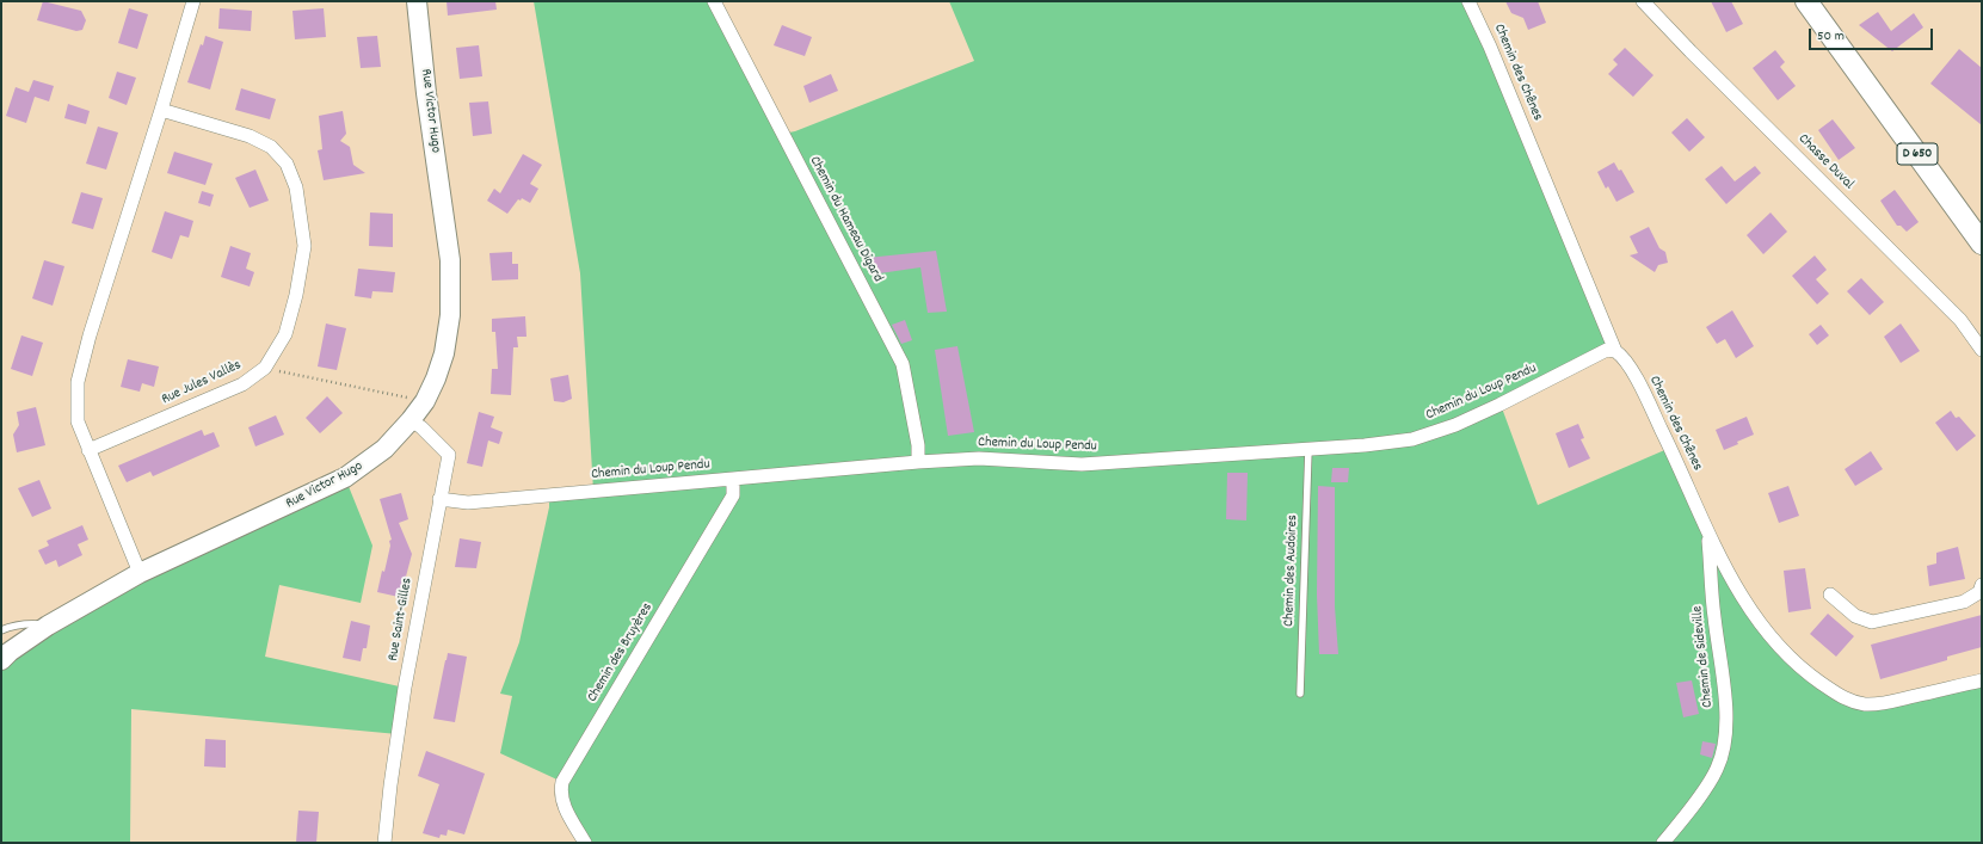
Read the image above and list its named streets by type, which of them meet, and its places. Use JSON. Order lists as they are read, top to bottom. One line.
{"streets":{"main road":["Rue Victor Hugo","D 650"],"street":["Chemin des Chênes","Chasse Duval","Chemin du Hameau Digard","Rue Jules Vallès","Chemin du Loup Pendu","Rue Saint-Gilles","Chemin des Bruyères","Chemin de Sideville"],"lane":["Chemin des Audoires"]},"crossings":[["Chemin des Chênes","Chemin du Loup Pendu"],["Chemin des Chênes","Chemin de Sideville"],["Rue Victor Hugo","Rue Saint-Gilles"],["Chemin du Hameau Digard","Chemin du Loup Pendu"],["Chemin du Loup Pendu","Chemin des Audoires"],["Chemin du Loup Pendu","Rue Saint-Gilles"],["Chemin du Loup Pendu","Chemin des Bruyères"]],"scale_bar":"50 m"}
